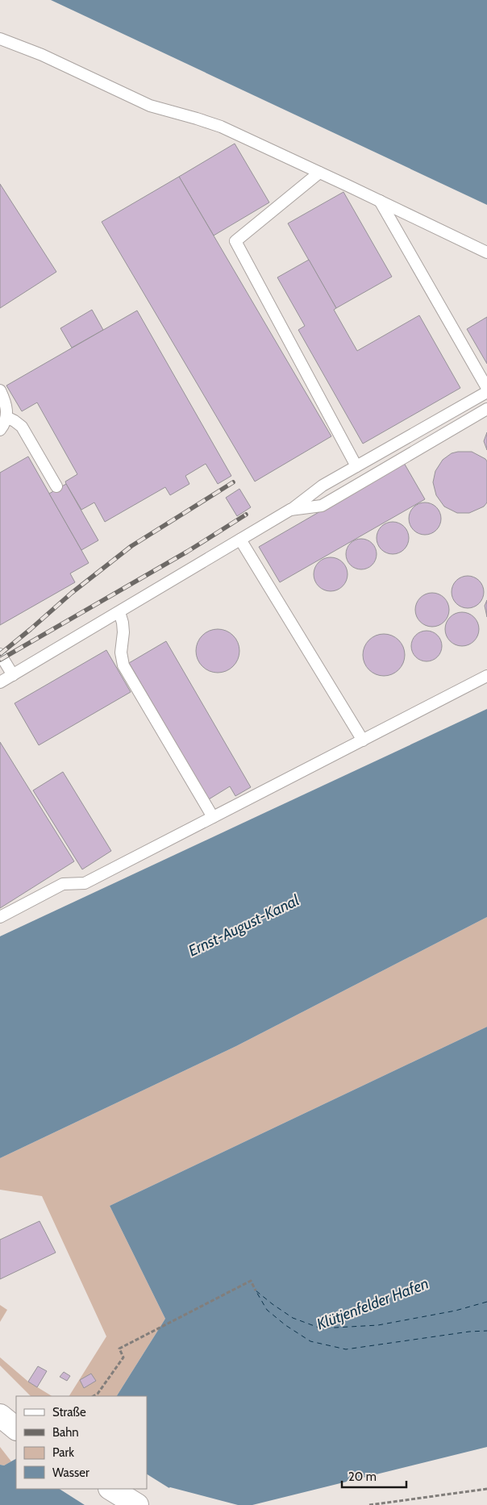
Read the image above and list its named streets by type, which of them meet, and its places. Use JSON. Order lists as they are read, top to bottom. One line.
{"water":["Ernst-August-Kanal","Klütjenfelder Hafen"],"legend":["Straße","Bahn","Park","Wasser"],"scale_bar":"20 m"}
